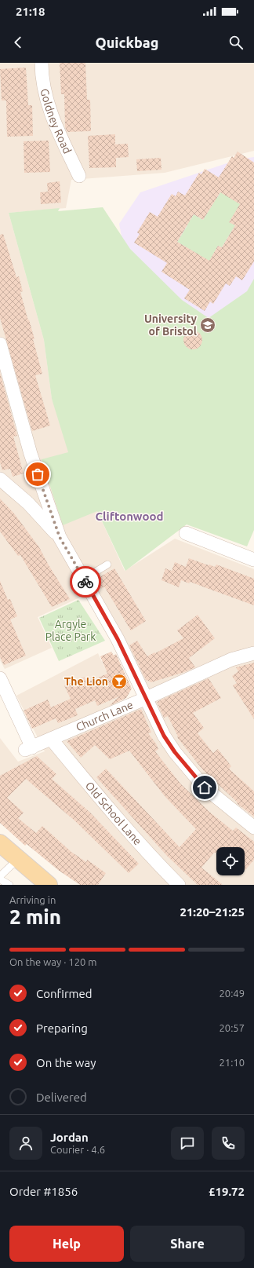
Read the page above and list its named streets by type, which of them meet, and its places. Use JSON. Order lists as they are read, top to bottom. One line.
{"streets":{"street":["Goldney Road","Church Lane","Old School Lane"]},"crossings":[["Church Lane","Old School Lane"]],"districts":["Cliftonwood"],"parks":["Argyle Place Park"],"places":{"school or university":["University of Bristol"],"bar":["The Lion"]},"page":{"status":"21:18","header":"Quickbag","heading":["2 min","Arriving in","21:20–21:25"],"panel":["Jordan","Courier · 4.6","Order #1856","£19.72"],"bar":"On the way · 120 m","list":[["Confirmed","20:49"],["Preparing","20:57"],["On the way","21:10"],"Delivered"],"buttons":["Help","Share"]}}
